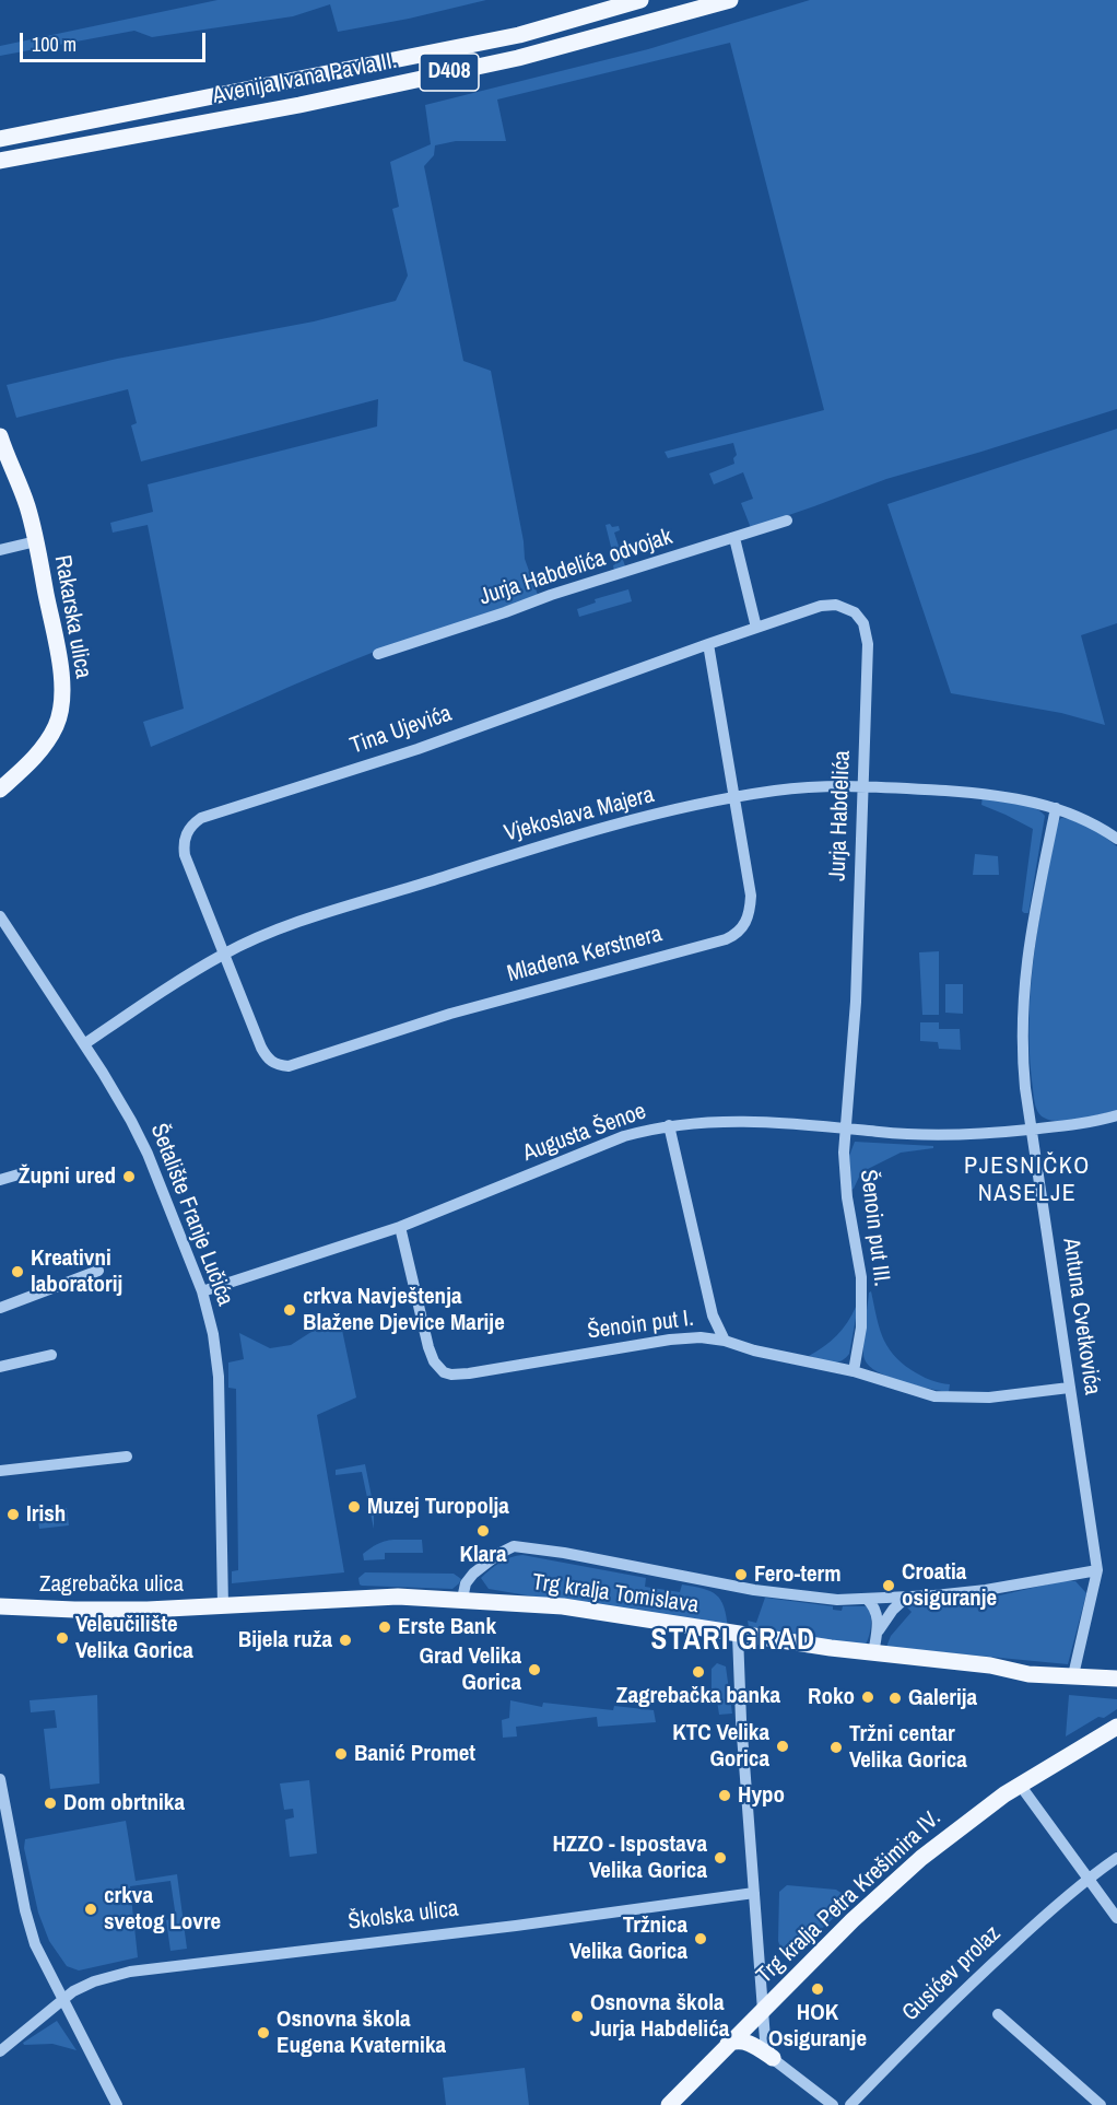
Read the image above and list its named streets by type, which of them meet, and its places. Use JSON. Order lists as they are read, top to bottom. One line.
{"streets":{"main road":["D408","Avenija Ivana Pavla II.","Rakarska ulica","Zagrebačka ulica","Trg kralja Tomislava","Trg kralja Petra Krešimira IV."],"street":["Jurja Habdelića odvojak","Tina Ujevića","Vjekoslava Majera","Jurja Habdelića","Mladena Kerstnera","Augusta Šenoe","Šetalište Franje Lučića","Šenoin put III.","Antuna Cvetkovića","Šenoin put I.","Školska ulica","Gusićev prolaz"]},"crossings":[["Tina Ujevića","Vjekoslava Majera"],["Tina Ujevića","Jurja Habdelića"],["Tina Ujevića","Mladena Kerstnera"],["Vjekoslava Majera","Jurja Habdelića"],["Vjekoslava Majera","Mladena Kerstnera"],["Vjekoslava Majera","Šetalište Franje Lučića"],["Vjekoslava Majera","Antuna Cvetkovića"],["Jurja Habdelića","Augusta Šenoe"],["Jurja Habdelića","Šenoin put III."],["Augusta Šenoe","Šetalište Franje Lučića"],["Augusta Šenoe","Šenoin put III."],["Augusta Šenoe","Antuna Cvetkovića"],["Augusta Šenoe","Šenoin put I."],["Šetalište Franje Lučića","Zagrebačka ulica"],["Šetalište Franje Lučića","Trg kralja Tomislava"],["Šenoin put III.","Šenoin put I."],["Antuna Cvetkovića","Šenoin put I."],["Antuna Cvetkovića","Trg kralja Tomislava"],["Zagrebačka ulica","Trg kralja Tomislava"],["Trg kralja Tomislava","Trg kralja Petra Krešimira IV."],["Trg kralja Petra Krešimira IV.","Školska ulica"]],"districts":["PJESNIČKO NASELJE","STARI GRAD"],"places":["Župni ured","Kreativni laboratorij","crkva Navještenja Blažene Djevice Marije","Muzej Turopolja","Irish","Klara","Fero-term","Croatia osiguranje","Erste Bank","Veleučilište Velika Gorica","Bijela ruža","Grad Velika Gorica","Zagrebačka banka","Roko","Galerija","KTC Velika Gorica","Tržni centar Velika Gorica","Banić Promet","Hypo","Dom obrtnika","HZZO - Ispostava Velika Gorica","crkva svetog Lovre","Tržnica Velika Gorica","HOK Osiguranje","Osnovna škola Jurja Habdelića","Osnovna škola Eugena Kvaternika"],"scale_bar":"100 m"}
